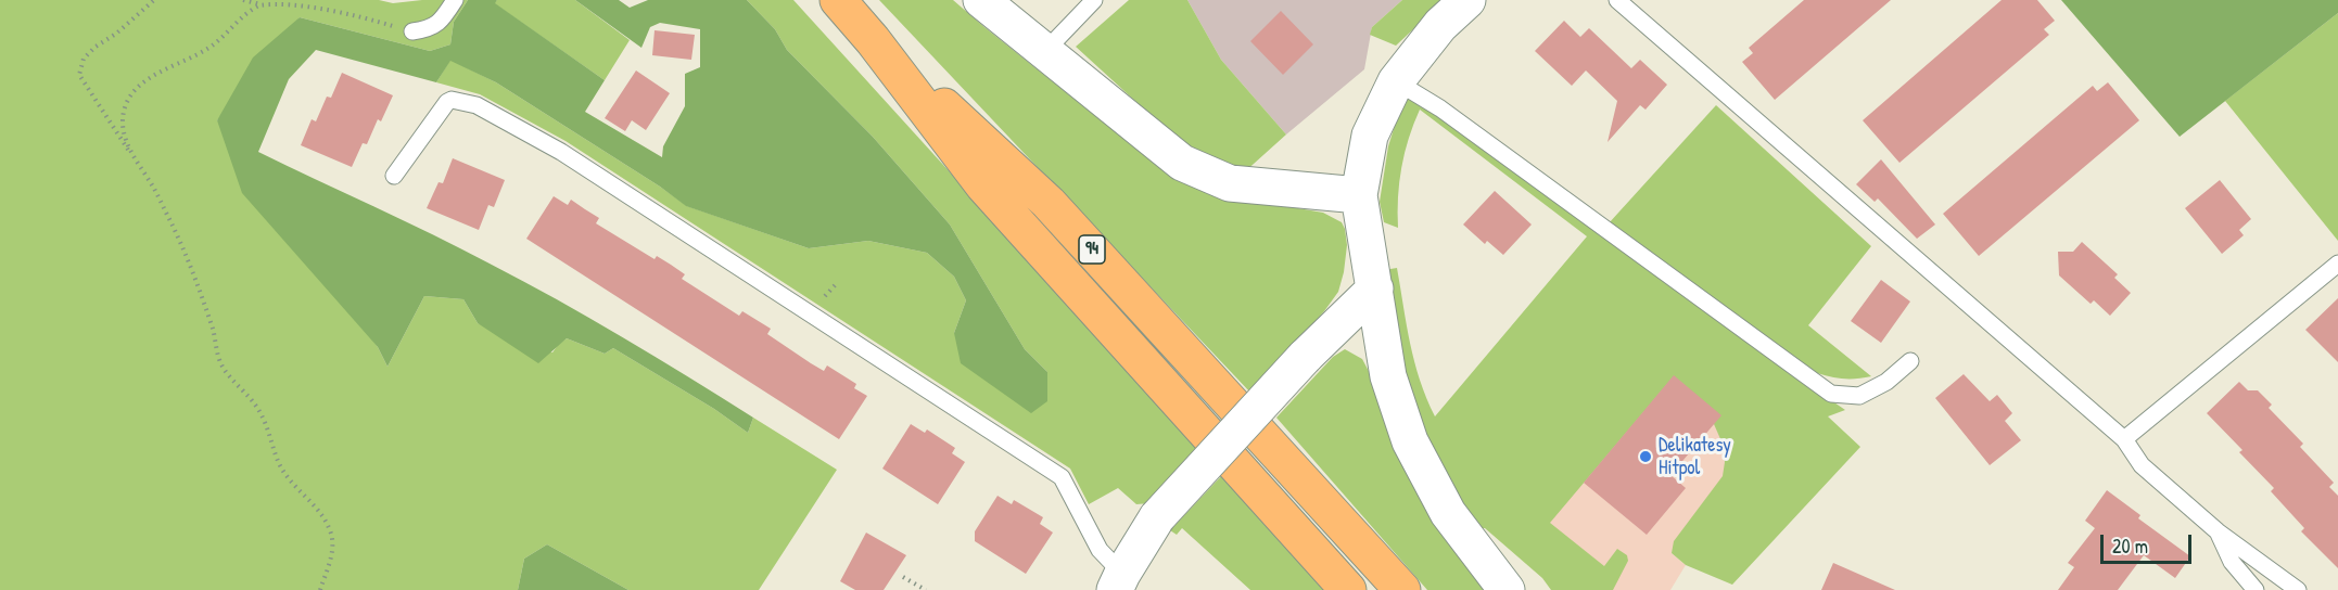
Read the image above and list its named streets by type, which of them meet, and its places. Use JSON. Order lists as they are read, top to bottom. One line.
{"streets":{"main road":["94"]},"places":["Delikatesy Hitpol"],"scale_bar":"20 m"}
